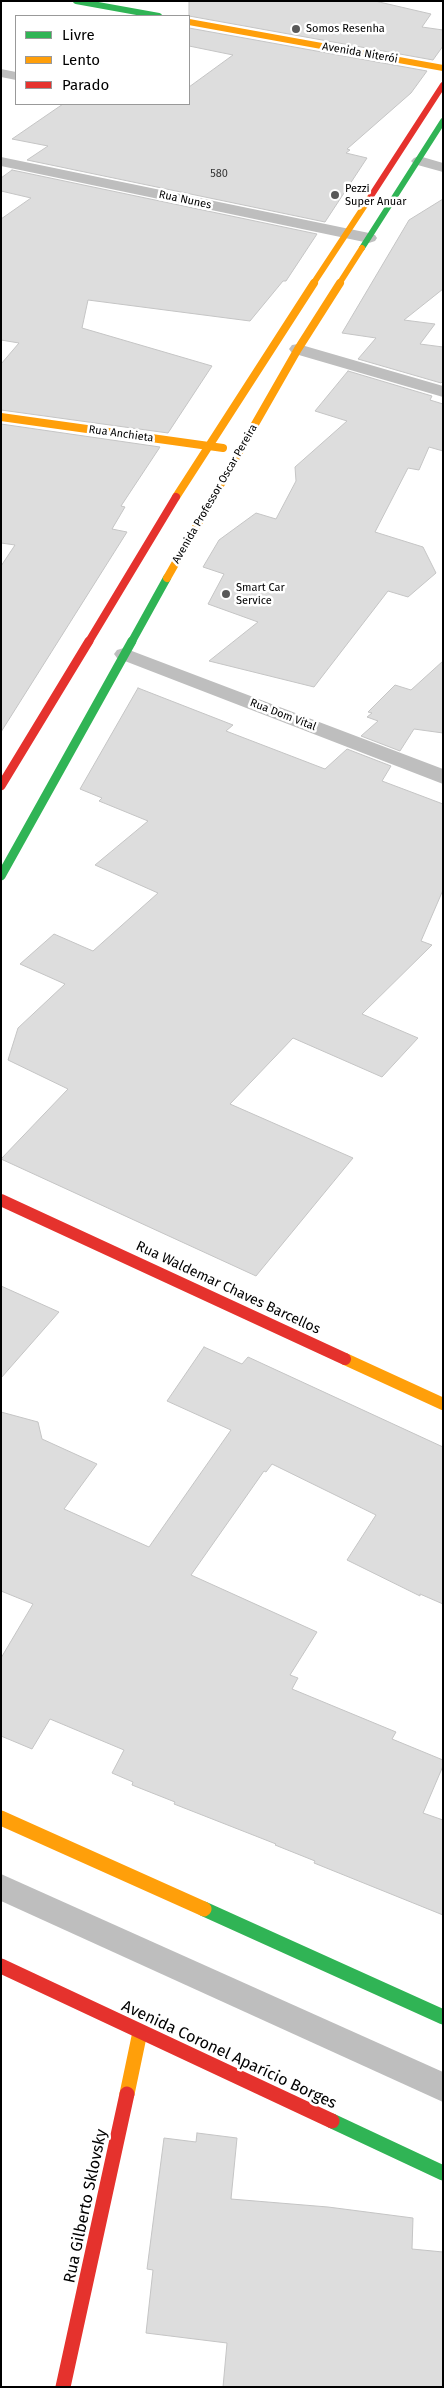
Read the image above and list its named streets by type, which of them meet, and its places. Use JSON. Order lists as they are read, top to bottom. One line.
{"streets":{"main road":["Avenida Niterói","Rua Anchieta","Avenida Professor Oscar Pereira","Rua Waldemar Chaves Barcellos","Avenida Coronel Aparício Borges","Rua Gilberto Sklovsky"],"street":["Rua Nunes","Rua Dom Vital"]},"crossings":[["Rua Nunes","Avenida Professor Oscar Pereira"],["Rua Anchieta","Avenida Professor Oscar Pereira"],["Avenida Professor Oscar Pereira","Rua Dom Vital"],["Avenida Coronel Aparício Borges","Rua Gilberto Sklovsky"]],"places":["Somos Resenha","Pezzi Super Anuar","Smart Car Service"],"house_numbers":["580"],"legend":["Livre","Lento","Parado"]}
